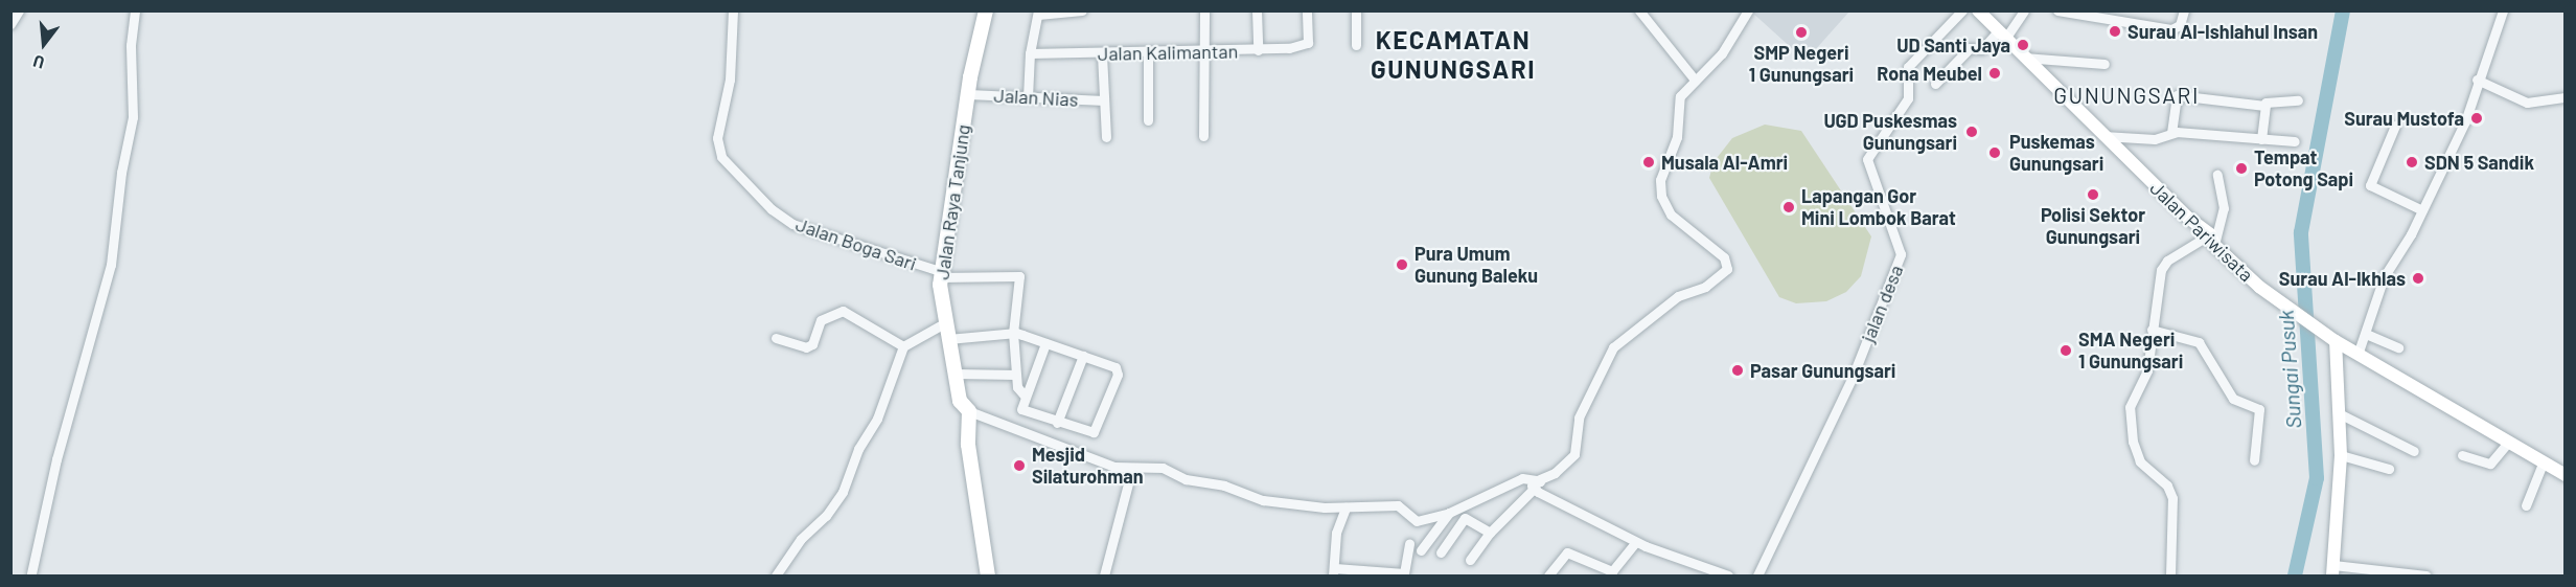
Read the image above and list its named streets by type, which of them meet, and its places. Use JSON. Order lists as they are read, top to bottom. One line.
{"streets":{"main road":["Jalan Raya Tanjung","Jalan Pariwisata"],"street":["Jalan Kalimantan","Jalan Nias","Jalan Boga Sari","jalan desa"]},"crossings":[["Jalan Nias","Jalan Raya Tanjung"],["Jalan Raya Tanjung","Jalan Boga Sari"]],"districts":["KECAMATAN GUNUNGSARI","GUNUNGSARI"],"water":["Sungai Pusuk"],"places":["Surau Al-Ishlahul Insan","SMP Negeri 1 Gunungsari","UD Santi Jaya","Rona Meubel","Surau Mustofa","UGD Puskesmas Gunungsari","Puskemas Gunungsari","Musala Al-Amri","SDN 5 Sandik","Tempat Potong Sapi","Polisi Sektor Gunungsari","Lapangan Gor Mini Lombok Barat","Pura Umum Gunung Baleku","Surau Al-Ikhlas","SMA Negeri 1 Gunungsari","Pasar Gunungsari","Mesjid Silaturohman"],"north":"bottom"}
